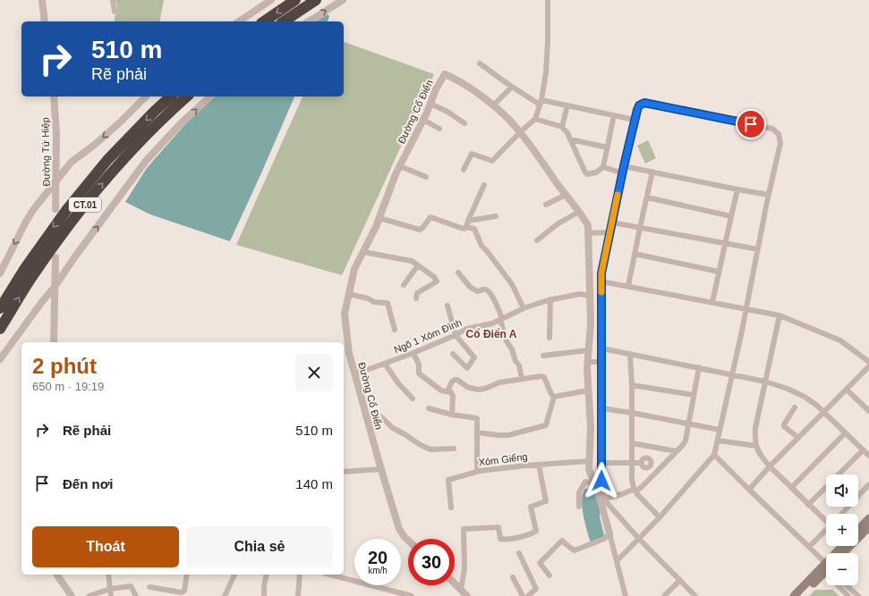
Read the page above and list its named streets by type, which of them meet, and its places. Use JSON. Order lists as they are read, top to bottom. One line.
{"streets":{"highway":["CT.01"],"street":["Đường Cổ Điển","Đường Tứ Hiệp","Ngõ 1 Xóm Đình","Xóm Giếng"]},"crossings":[["Đường Cổ Điển","Ngõ 1 Xóm Đình"],["Đường Cổ Điển","Xóm Giếng"]],"districts":["Cổ Điển A"],"page":{"turn":["510 m","Rẽ phải"],"heading":["2 phút","650 m · 19:19"],"list":[{"name":"Rẽ phải","value":"510 m"},{"name":"Đến nơi","value":"140 m"}],"map_buttons":["+","−"],"buttons":["Thoát","Chia sẻ"],"speed":"20 km/h","limit":"30"}}
